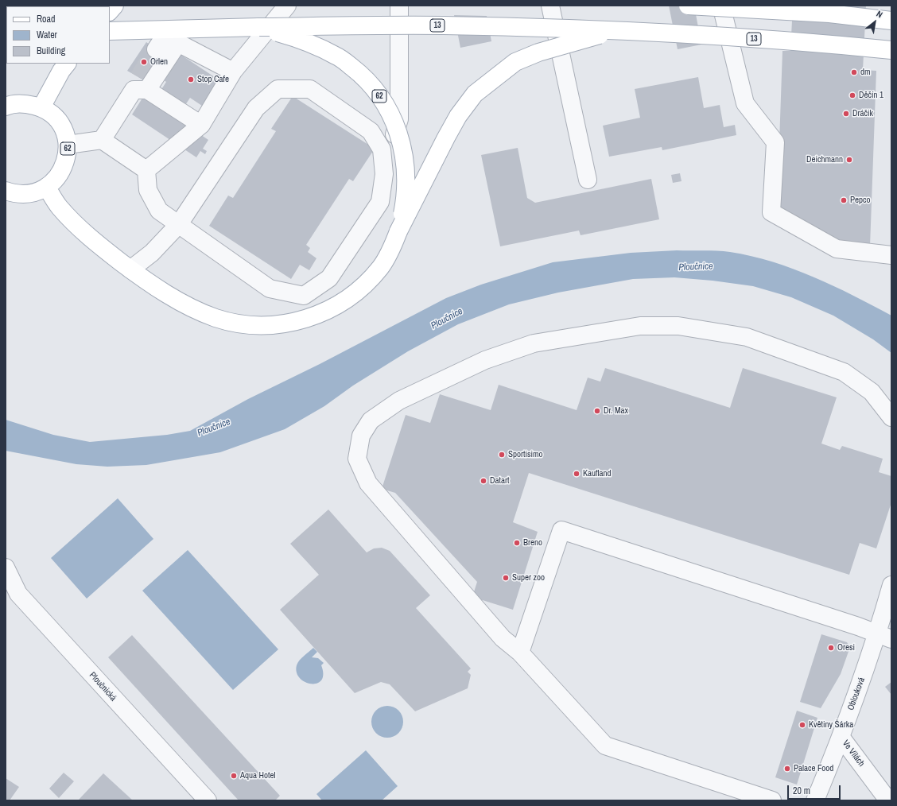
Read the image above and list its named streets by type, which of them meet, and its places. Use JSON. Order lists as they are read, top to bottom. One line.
{"streets":{"main road":["13","62"],"street":["Ploučnická","Oblouková","Ve Vilách"]},"crossings":[["13","62"],["Oblouková","Ve Vilách"]],"water":["Ploučnice"],"places":["Orlen","dm","Stop Cafe","Děčín 1","Dráčik","Deichmann","Pepco","Dr. Max","Sportisimo","Kaufland","Datart","Breno","Super zoo","Oresi","Květiny Šárka","Palace Food","Aqua Hotel"],"legend":["Road","Water","Building"],"scale_bar":"20 m","north":"top right"}
